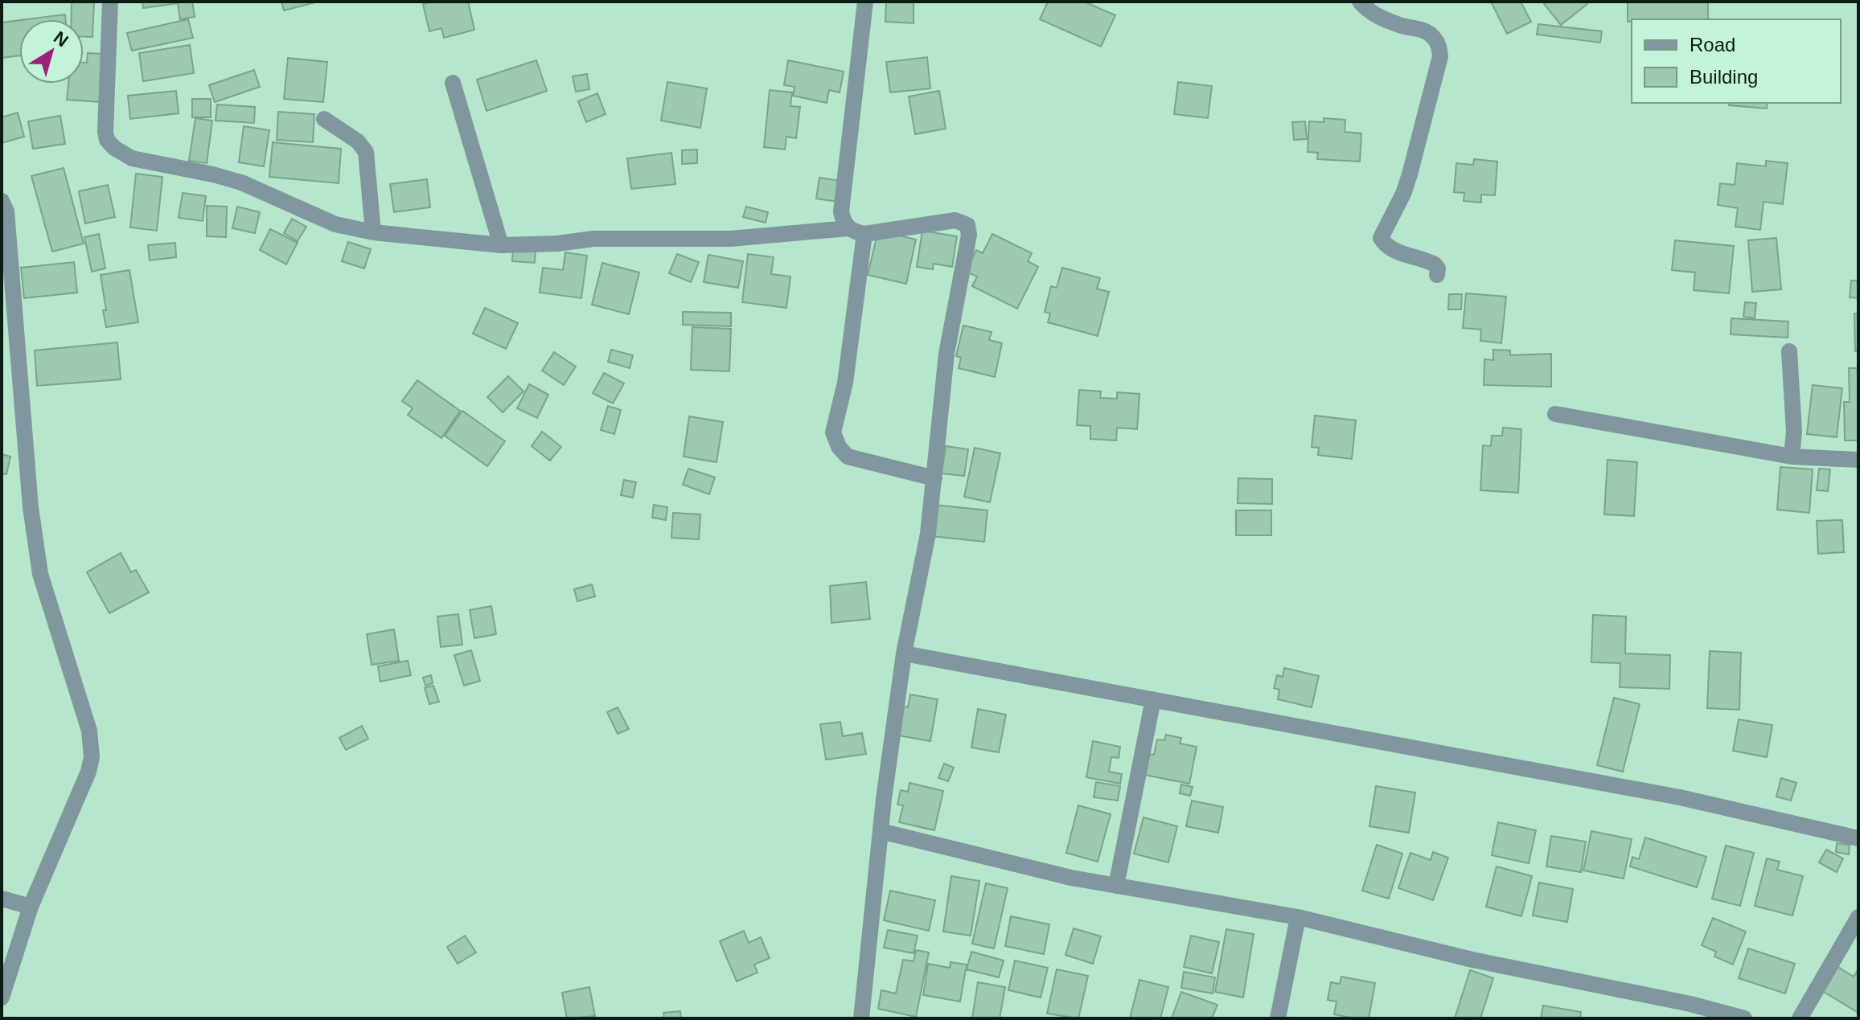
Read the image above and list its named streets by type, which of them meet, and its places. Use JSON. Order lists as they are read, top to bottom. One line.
{"legend":["Road","Building"],"north":"top right"}
